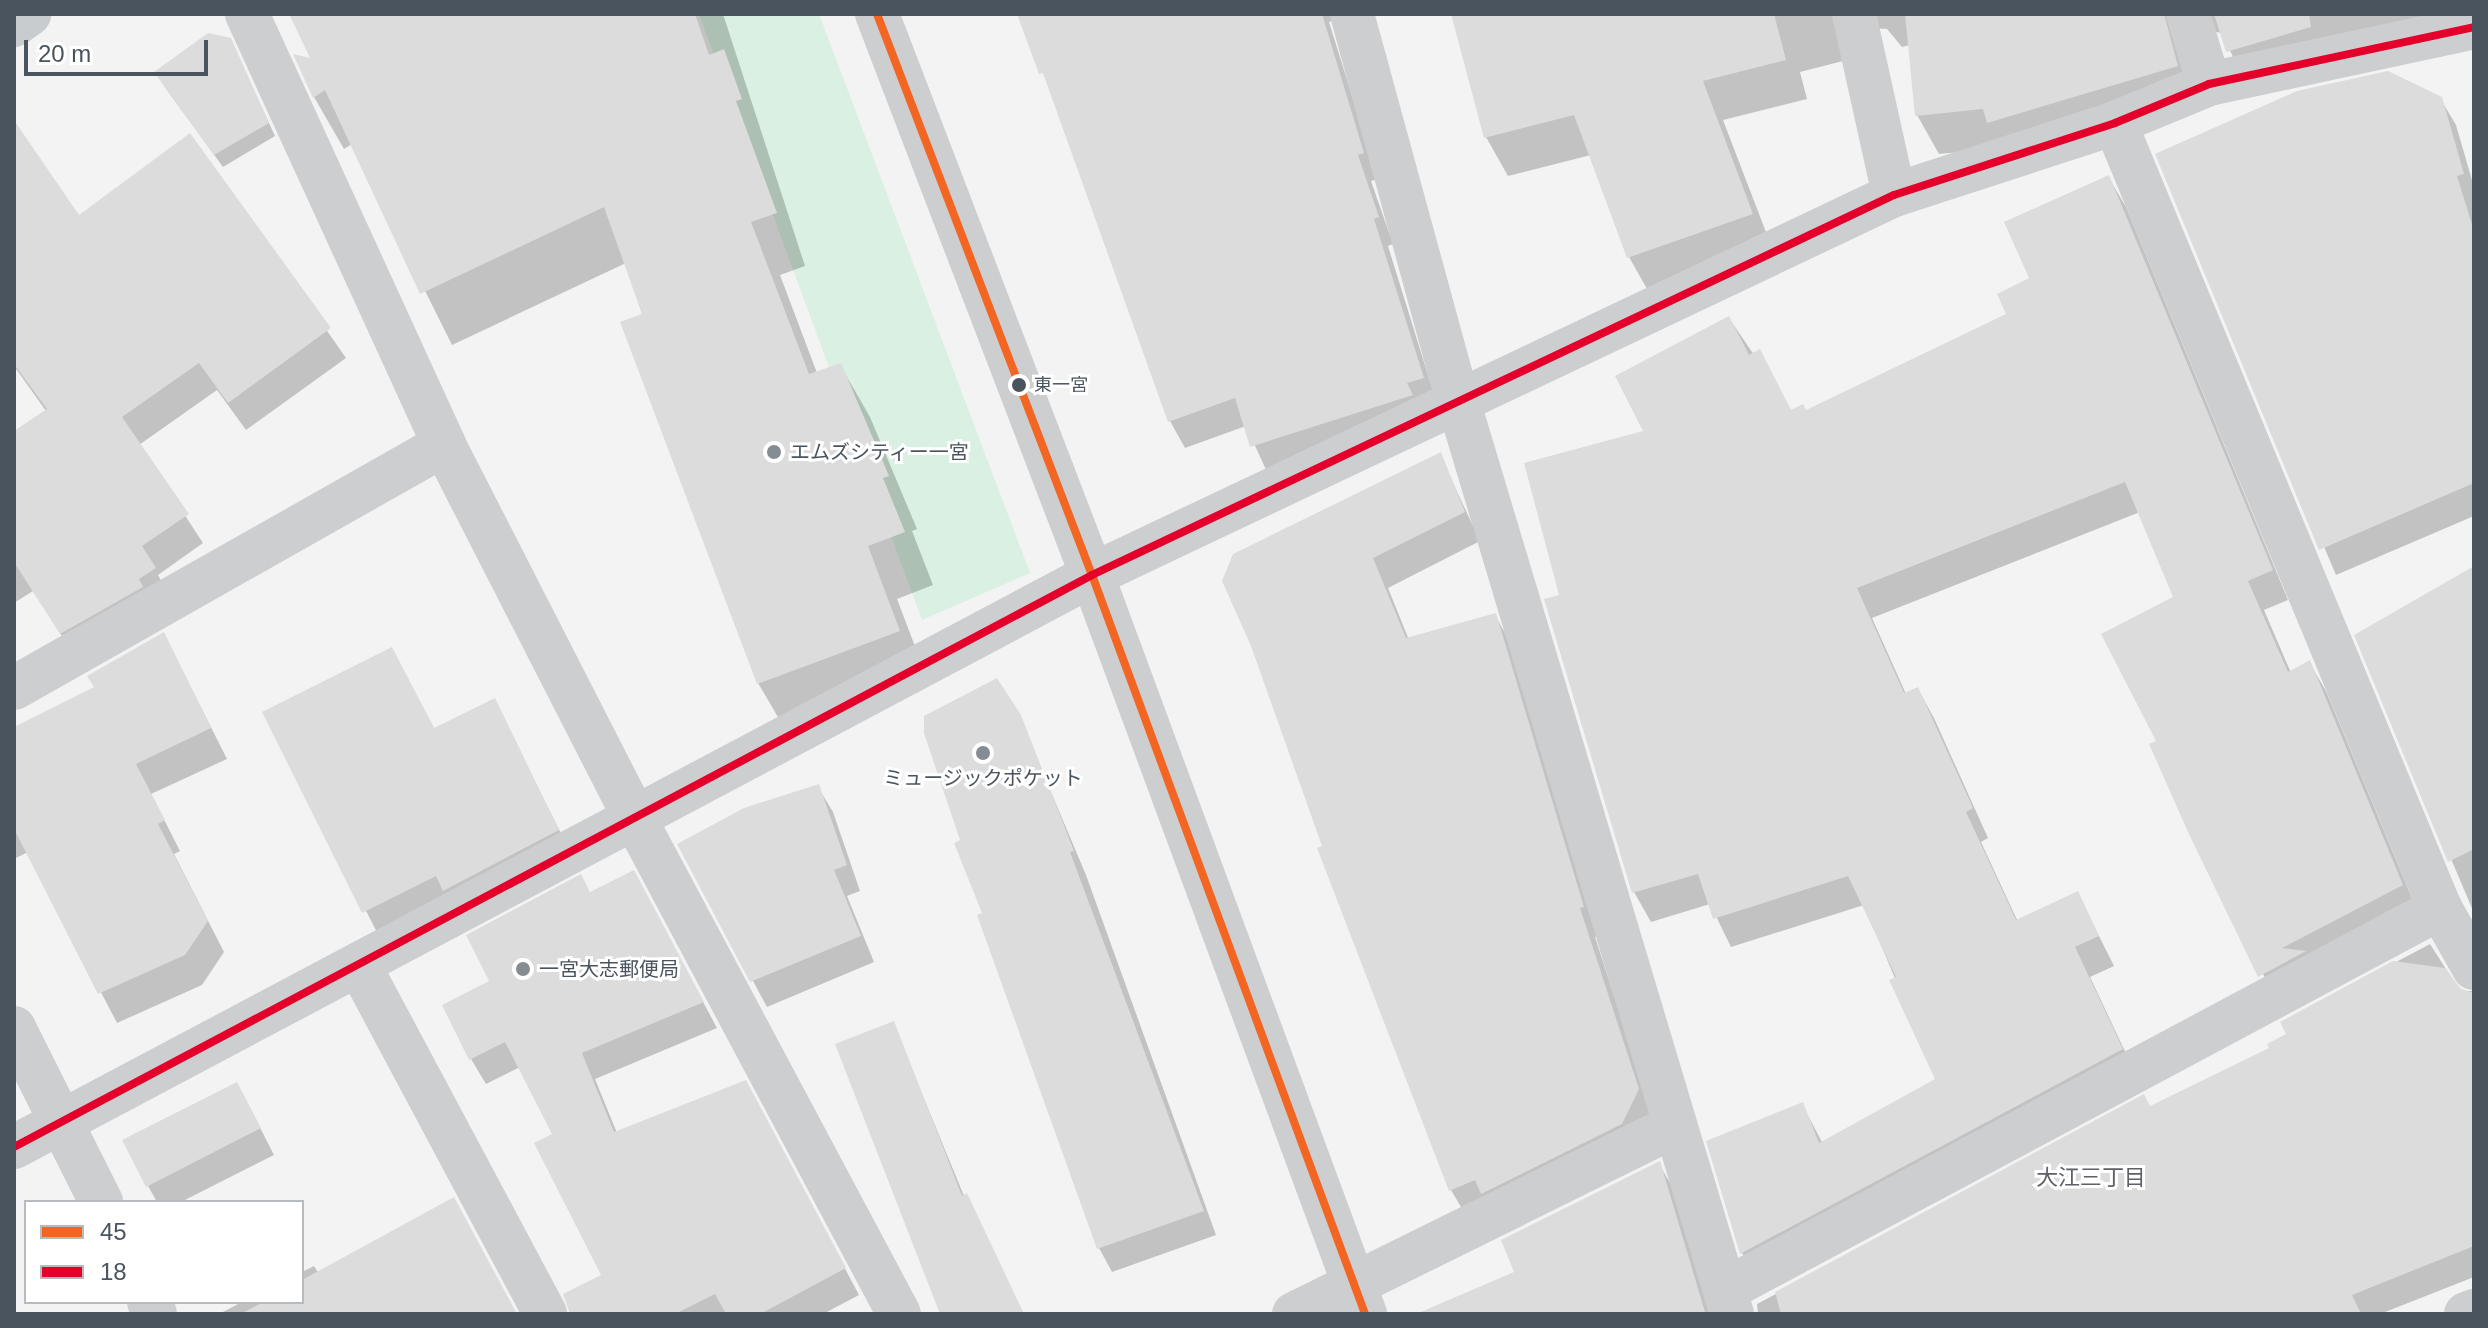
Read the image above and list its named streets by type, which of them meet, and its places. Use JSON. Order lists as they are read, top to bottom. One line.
{"districts":["大江三丁目"],"places":["東一宮","エムズシティー一宮","ミュージックポケット","一宮大志郵便局"],"lines":["transit line 45","transit line 18"],"legend":["45","18"],"scale_bar":"20 m"}
